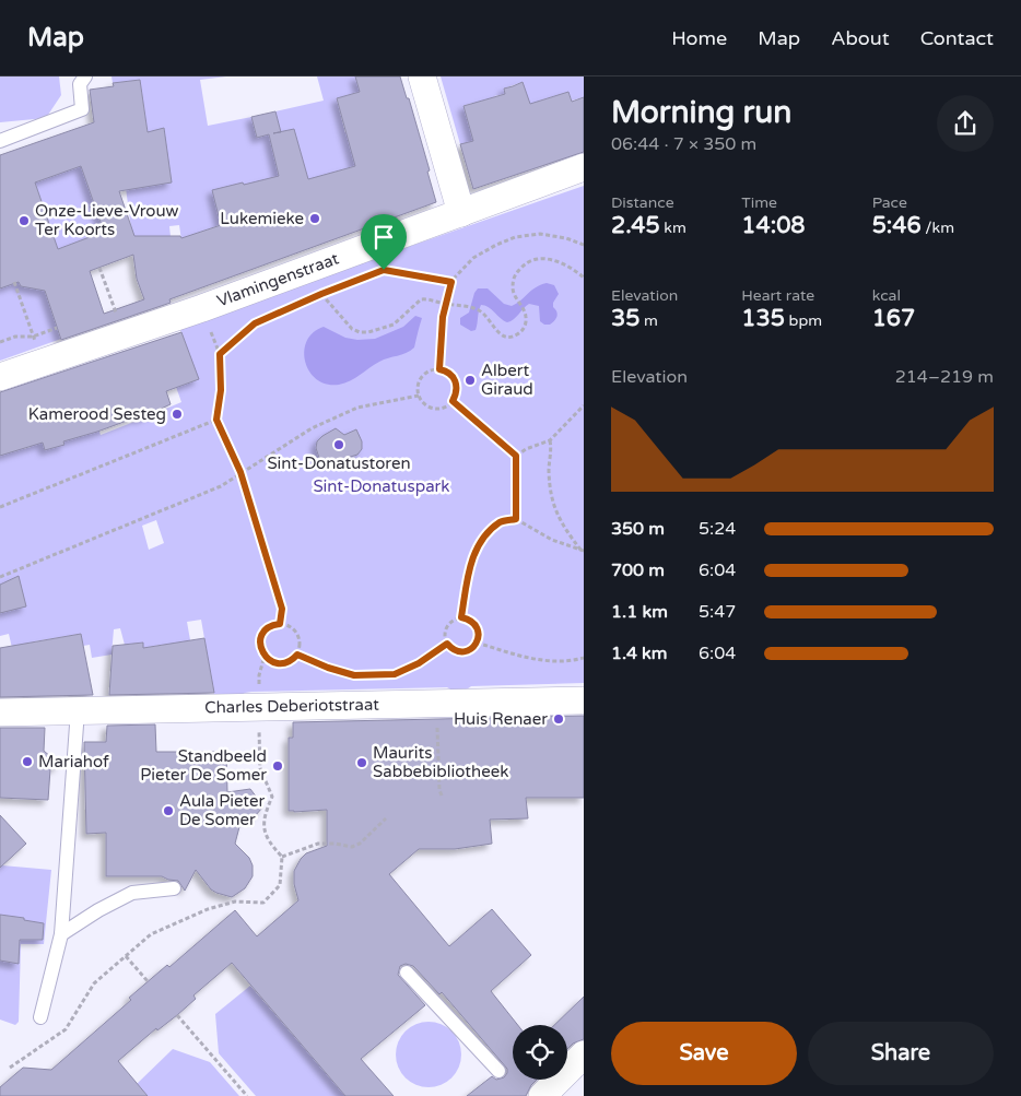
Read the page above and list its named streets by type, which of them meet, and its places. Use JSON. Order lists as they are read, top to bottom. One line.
{"streets":{"street":["Vlamingenstraat","Charles Deberiotstraat"]},"parks":["Sint-Donatuspark"],"places":["Lukemieke","Onze-Lieve-Vrouw Ter Koorts","Albert Giraud","Kamerood Sesteg","Sint-Donatustoren","Huis Renaer","Mariahof","Maurits Sabbebibliotheek","Standbeeld Pieter De Somer","Aula Pieter De Somer"],"page":{"header":"Map","nav":["Home","Map","About","Contact"],"heading":["Morning run","06:44 · 7 × 350 m"],"stats":[["Distance","2.45 km"],["Time","14:08"],["Pace","5:46 /km"],["Elevation","35 m"],["Heart rate","135 bpm"],["kcal","167"]],"chart":["Elevation","214–219 m"],"list":[{"name":"350 m","note":"5:24"},{"name":"700 m","note":"6:04"},{"name":"1.1 km","note":"5:47"},{"name":"1.4 km","note":"6:04"}],"buttons":["Save","Share"]}}
